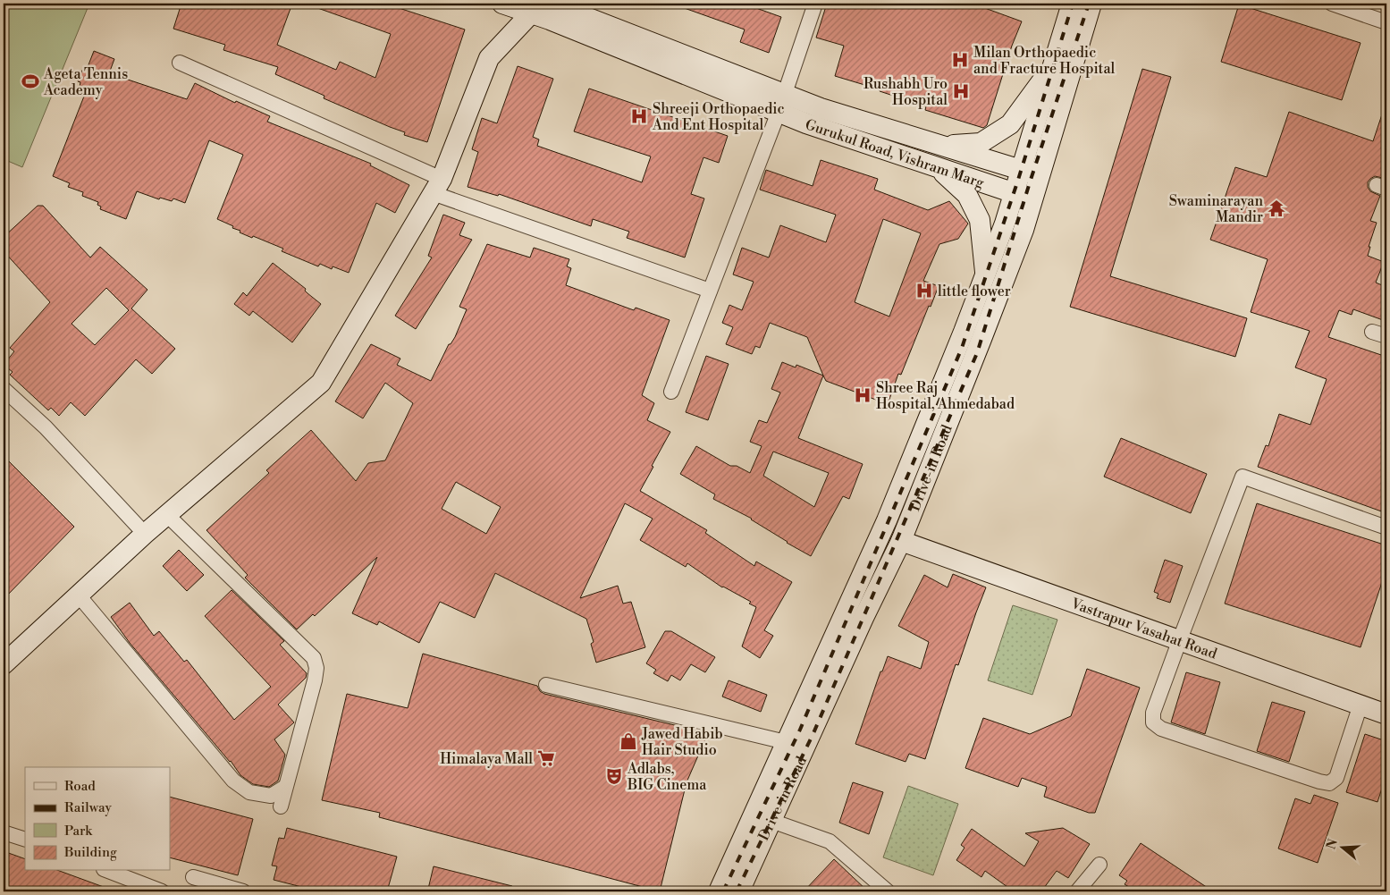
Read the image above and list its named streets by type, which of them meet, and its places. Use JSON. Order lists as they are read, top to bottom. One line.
{"streets":{"street":["Gurukul Road, Vishram Marg","Drive-in Road","Vastrapur Vasahat Road"]},"crossings":[["Gurukul Road, Vishram Marg","Drive-in Road"],["Drive-in Road","Vastrapur Vasahat Road"]],"places":{"hospital":["Milan Orthopaedic and Fracture Hospital","Rushabh Uro Hospital","Shreeji Orthopaedic And Ent Hospital","little flower","Shree Raj Hospital, Ahmedabad"],"sports":["Ageta Tennis Academy"],"temple":["Swaminarayan Mandir"],"shop":["Jawed Habib Hair Studio"],"supermarket":["Himalaya Mall"],"theatre":["Adlabs, BIG Cinema"]},"legend":["Road","Railway","Park","Building"],"north":"left"}
